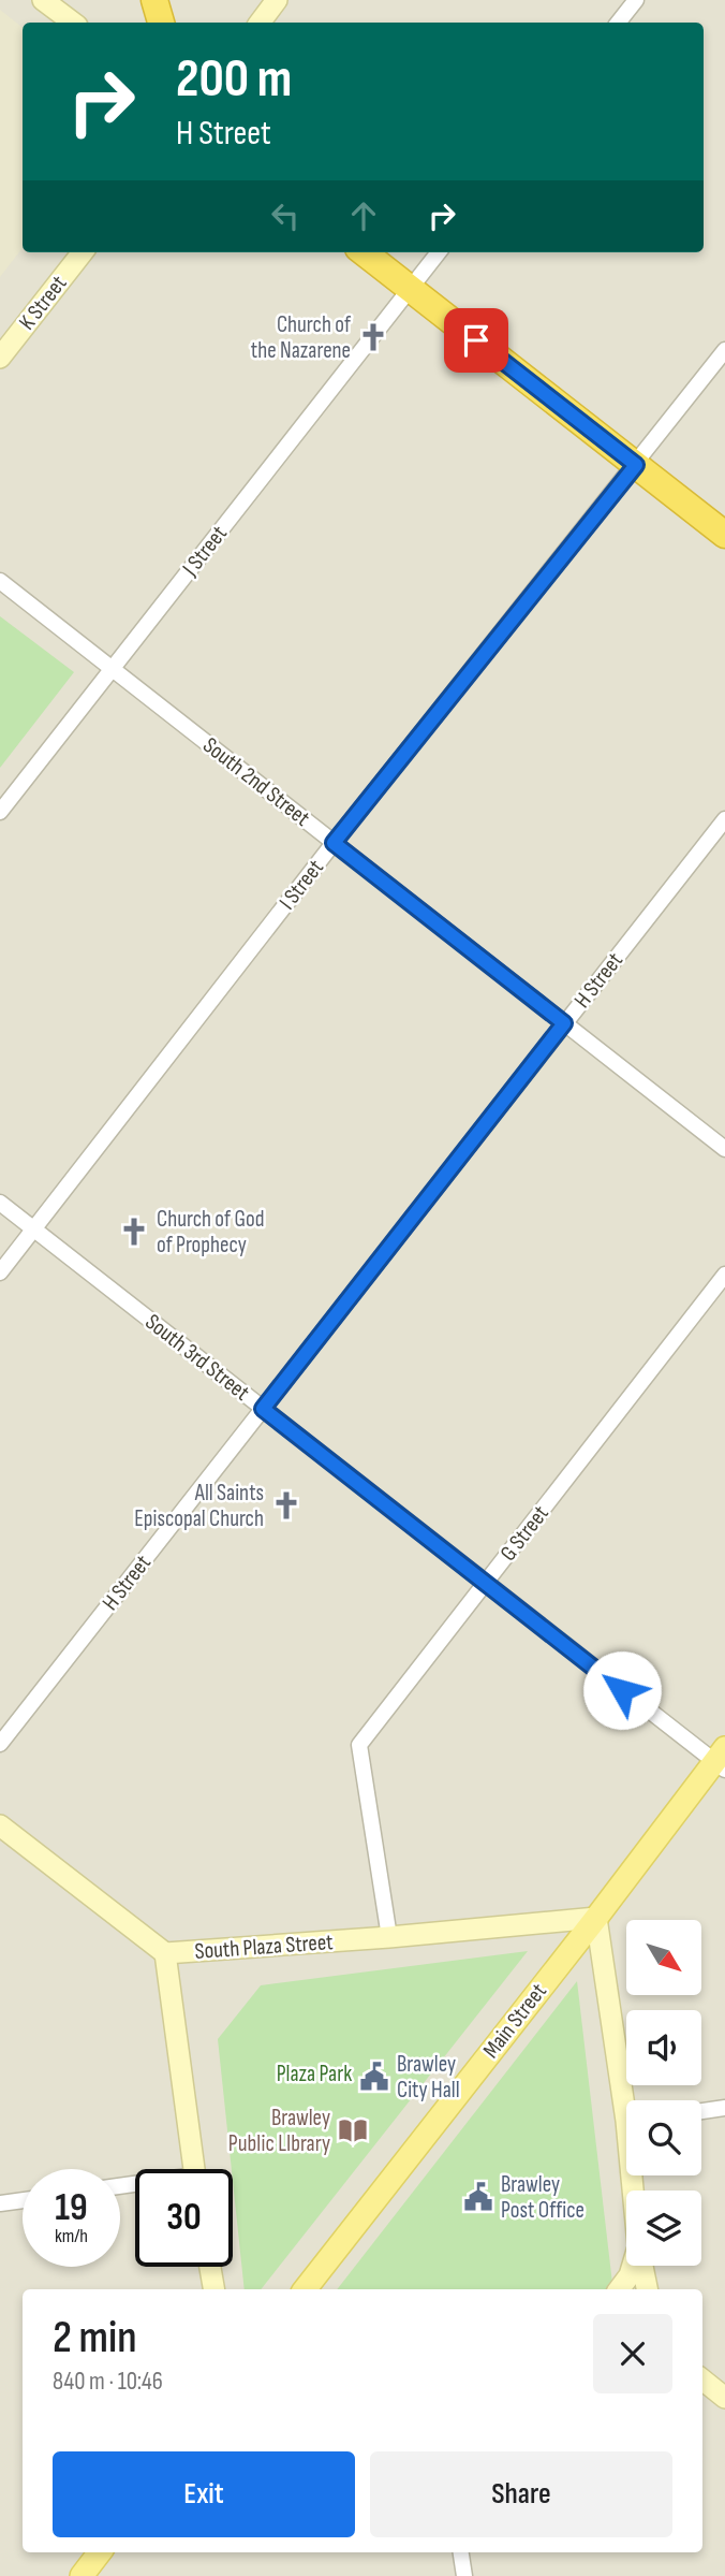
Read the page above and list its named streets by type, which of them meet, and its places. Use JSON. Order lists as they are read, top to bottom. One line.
{"streets":{"main road":["K Street","South Plaza Street","Main Street"],"street":["J Street","South 2nd Street","I Street","H Street","South 3rd Street","G Street"]},"crossings":[["J Street","South 2nd Street"],["South 2nd Street","I Street"],["South 2nd Street","H Street"],["I Street","South 3rd Street"],["H Street","South 3rd Street"],["South 3rd Street","G Street"],["South 3rd Street","Main Street"],["G Street","South Plaza Street"],["South Plaza Street","Main Street"]],"parks":["Plaza Park"],"places":{"church":["Church of the Nazarene","Church of God of Prophecy","All Saints Episcopal Church"],"public building":["Brawley City Hall","Brawley Post Office"],"library":["Brawley Public LIbrary"]},"north":"bottom right","page":{"turn":["200 m","H Street"],"speed":"19 km/h","limit":"30","heading":["2 min","840 m · 10:46"],"buttons":["Exit","Share"]}}
